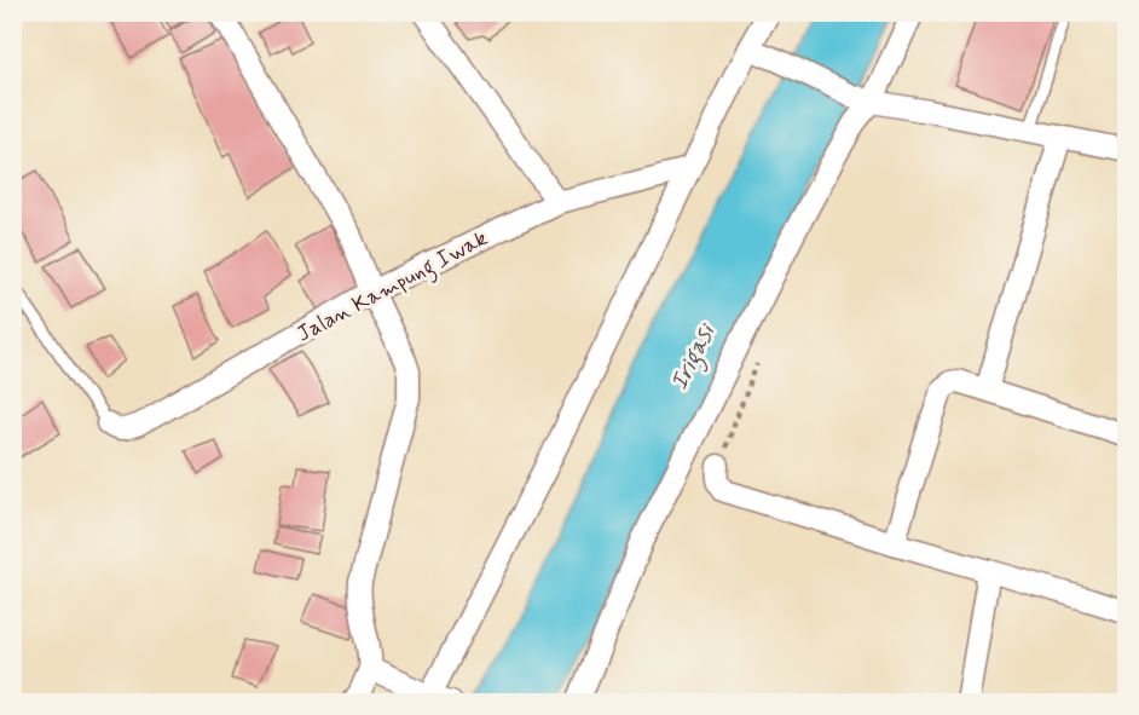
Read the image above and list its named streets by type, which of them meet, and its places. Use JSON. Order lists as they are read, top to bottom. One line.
{"streets":{"street":["Jalan Kampung Iwak"]},"water":["Irigasi"]}
